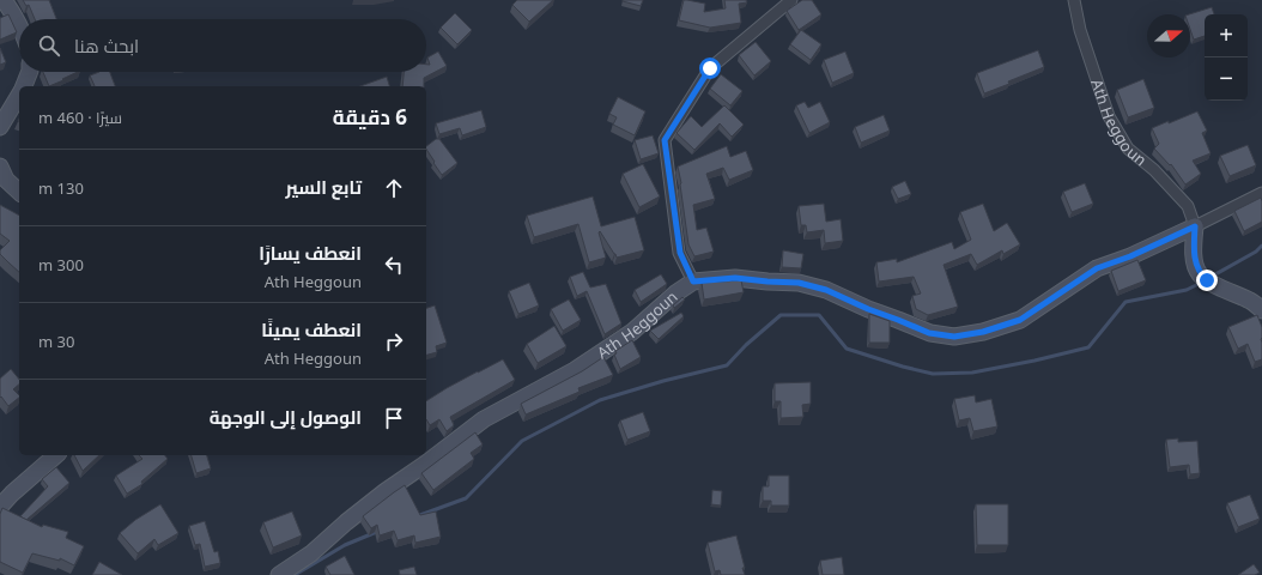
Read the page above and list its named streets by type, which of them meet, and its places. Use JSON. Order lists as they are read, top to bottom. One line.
{"streets":{"street":["Ath Heggoun"]},"north":"right","page":{"map_buttons":["+","−"],"search":"ابحث هنا","heading":["6 دقيقة","سيرًا · 460 m"],"list":[["تابع السير","130 m"],["انعطف يسارًا","Ath Heggoun","300 m"],["انعطف يمينًا","Ath Heggoun","30 m"],"الوصول إلى الوجهة"]}}
